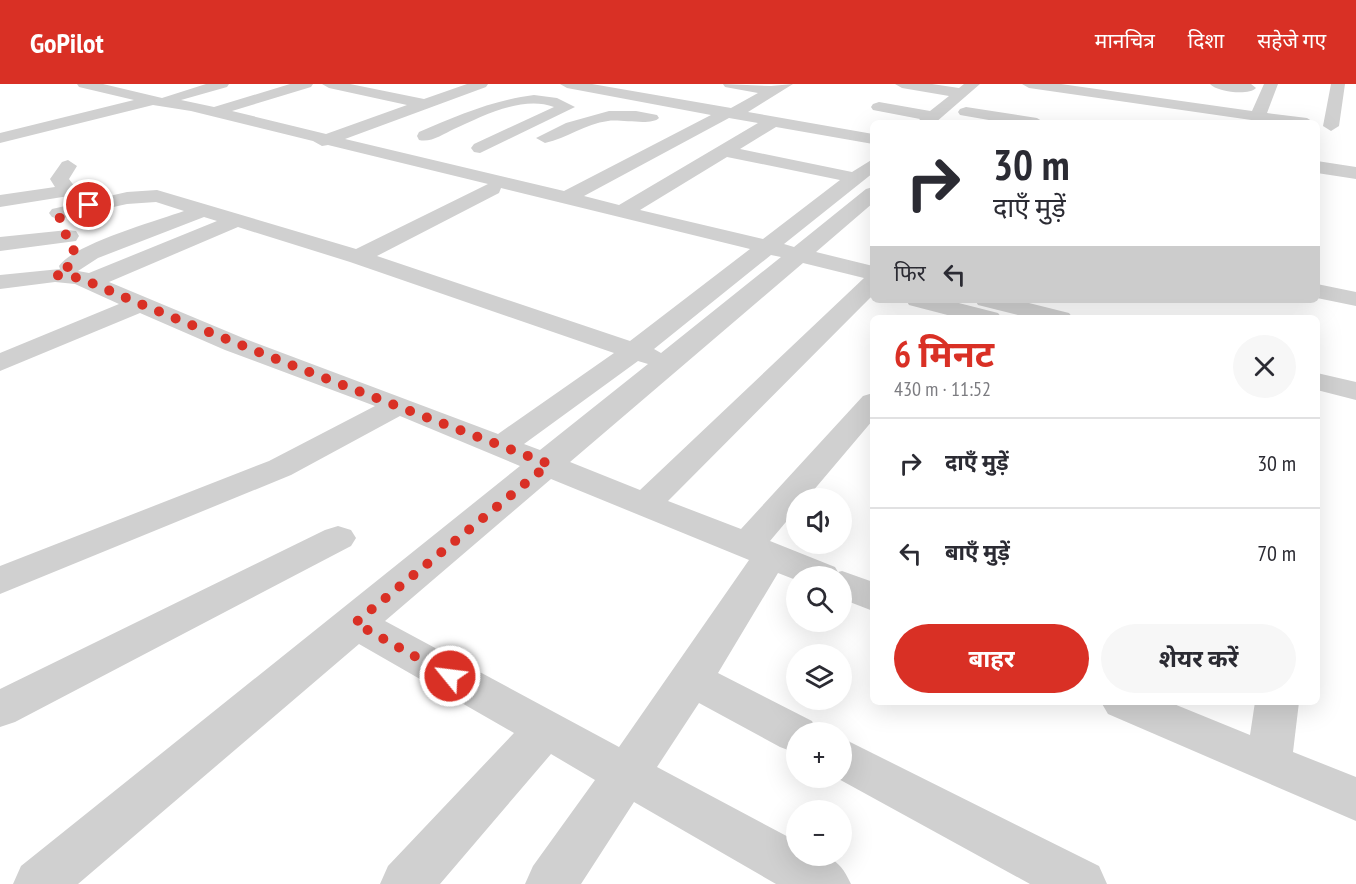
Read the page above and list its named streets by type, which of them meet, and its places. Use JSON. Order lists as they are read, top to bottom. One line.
{"page":{"header":"GoPilot","nav":["मानचित्र","दिशा","सहेजे गए"],"turn":["30 m","दाएँ मुड़ें"],"then":"फिर","heading":["6 मिनट","430 m · 11:52"],"list":[{"name":"दाएँ मुड़ें","value":"30 m"},{"name":"बाएँ मुड़ें","value":"70 m"}],"map_buttons":["+","−"],"buttons":["बाहर","शेयर करें"]}}
